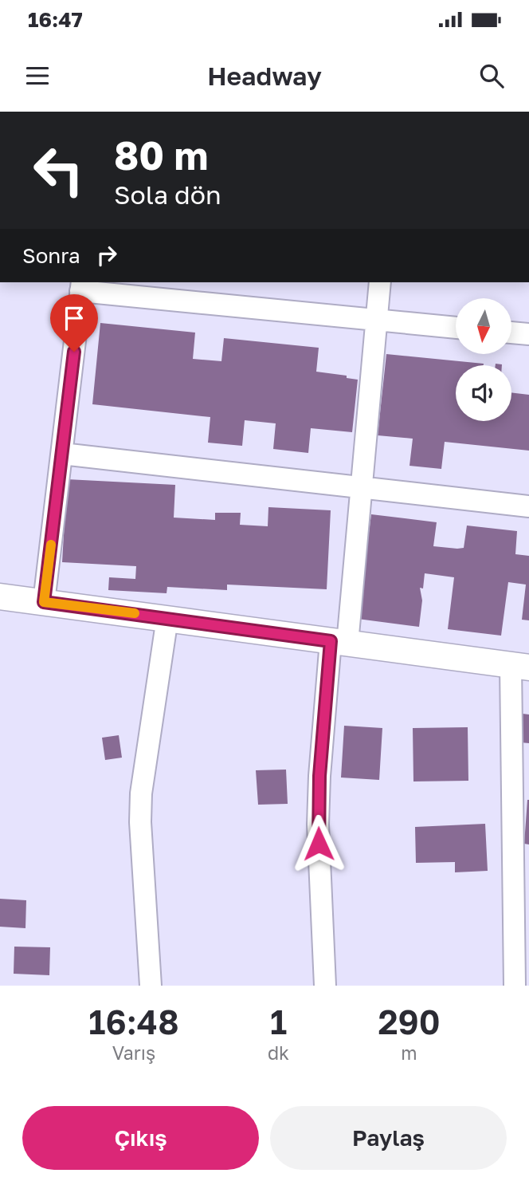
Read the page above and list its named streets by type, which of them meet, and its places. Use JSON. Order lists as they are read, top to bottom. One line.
{"north":"bottom","page":{"status":"16:47","header":"Headway","turn":["80 m","Sola dön"],"then":"Sonra","eta":["16:48","Varış","1","dk","290","m"],"buttons":["Çıkış","Paylaş"]}}
